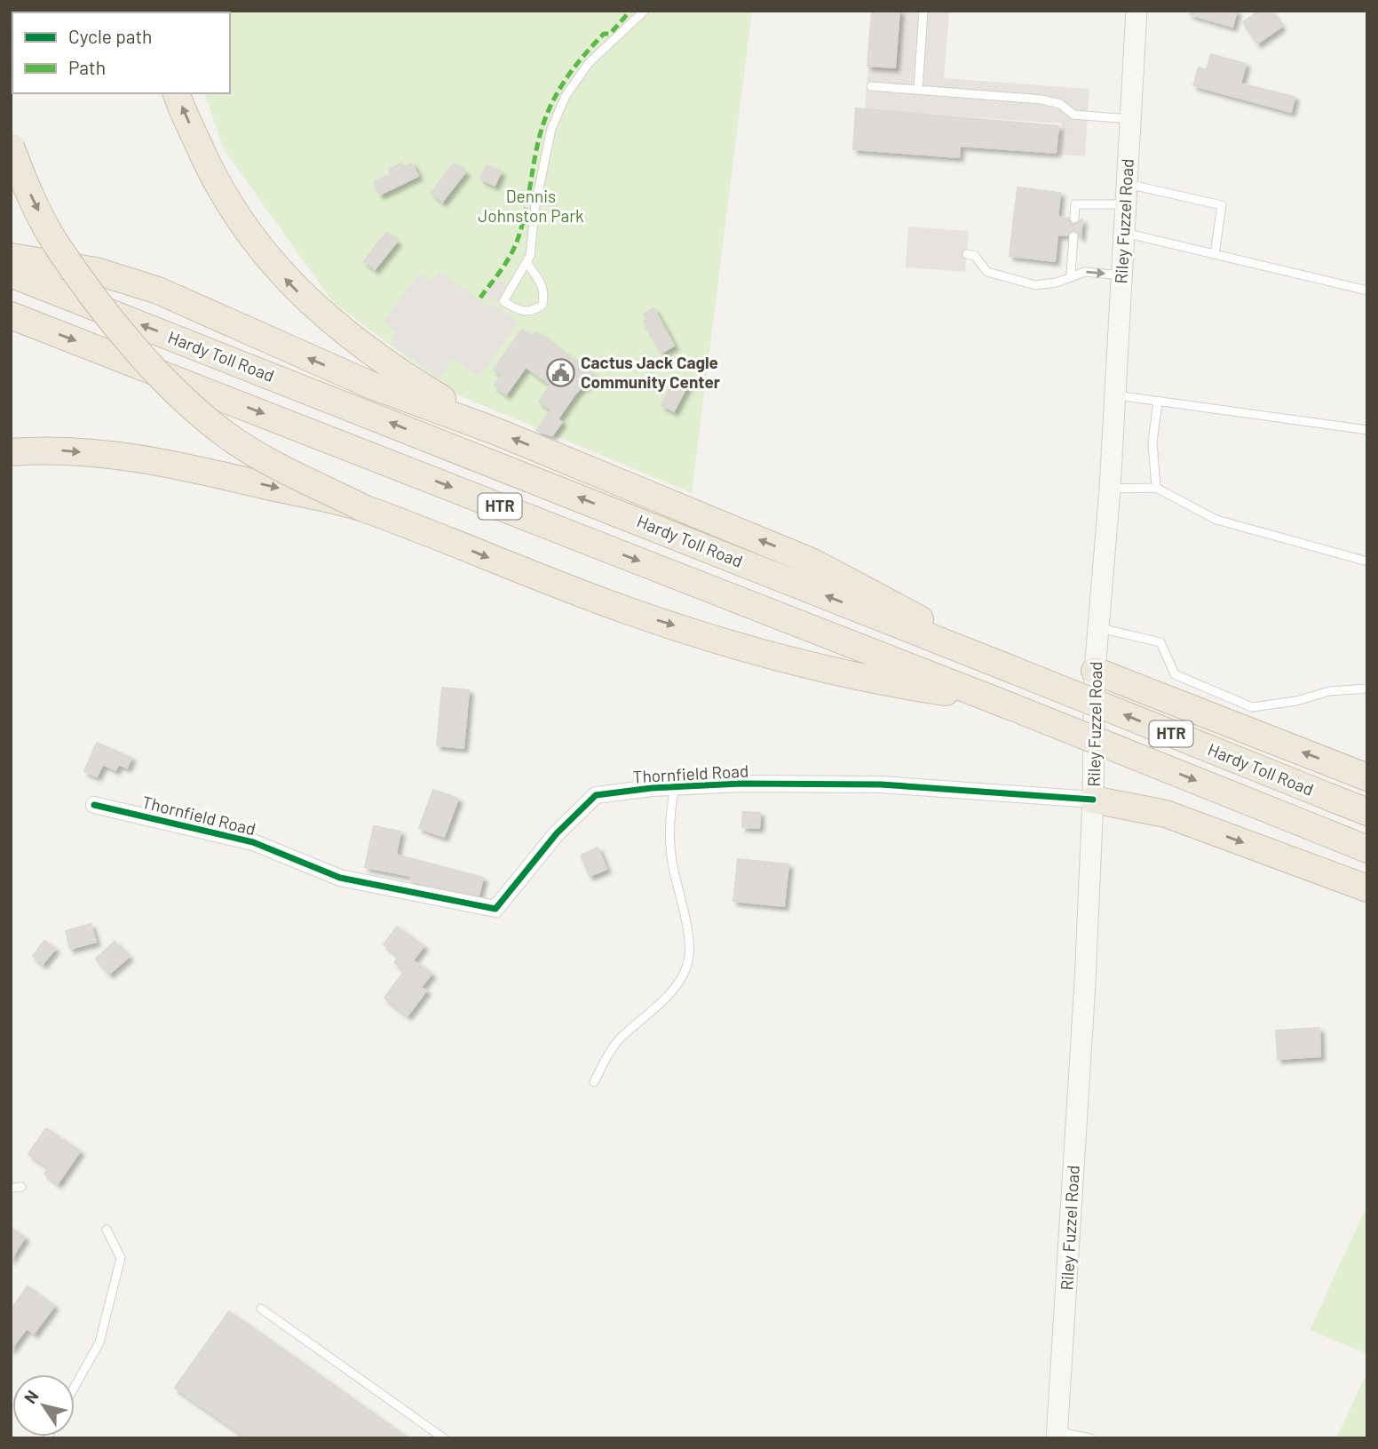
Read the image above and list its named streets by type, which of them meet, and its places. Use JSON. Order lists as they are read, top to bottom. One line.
{"streets":{"highway":["Hardy Toll Road","HTR"],"main road":["Riley Fuzzel Road"],"street":["Thornfield Road"]},"crossings":[["Riley Fuzzel Road","Thornfield Road"]],"parks":["Dennis Johnston Park"],"places":{"public building":["Cactus Jack Cagle Community Center"]},"legend":["Cycle path","Path"],"north":"top left"}
